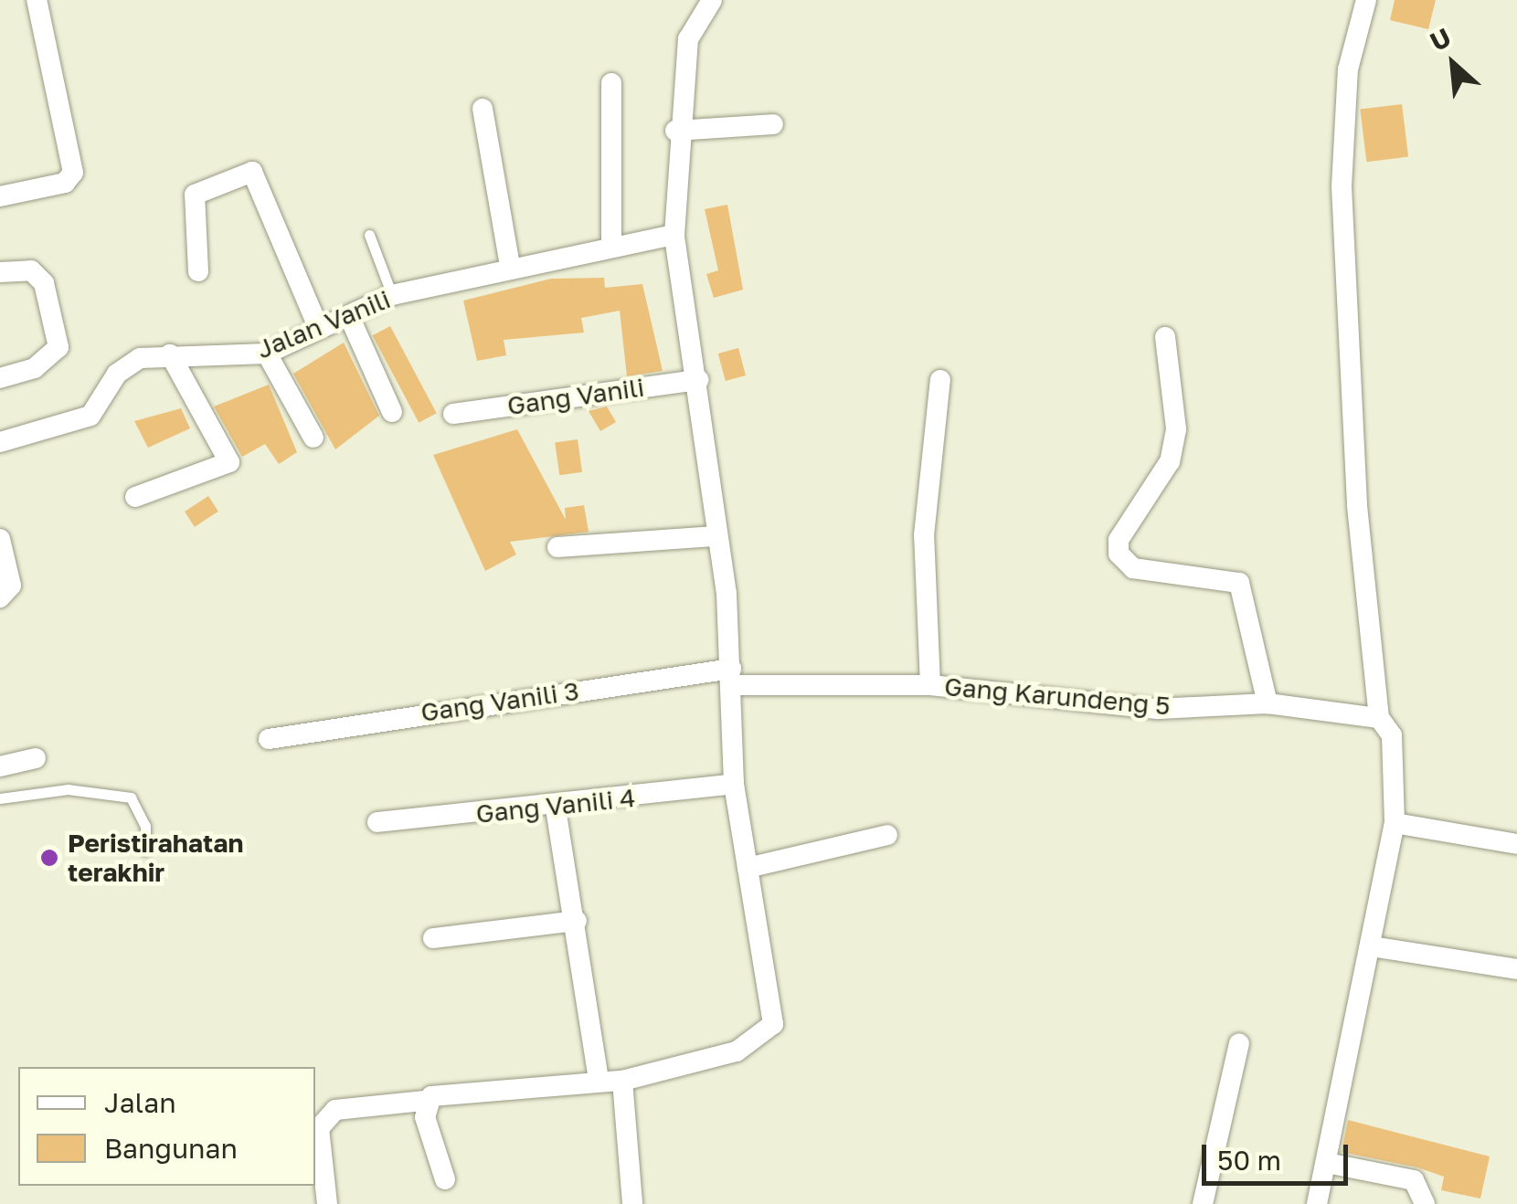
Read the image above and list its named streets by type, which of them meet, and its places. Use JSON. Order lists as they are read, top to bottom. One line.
{"streets":{"street":["Jalan Vanili","Gang Vanili","Gang Karundeng 5","Gang Vanili 3","Gang Vanili 4"]},"crossings":[["Gang Karundeng 5","Gang Vanili 3"]],"places":["Peristirahatan terakhir"],"legend":["Jalan","Bangunan"],"scale_bar":"50 m","north":"top left"}
